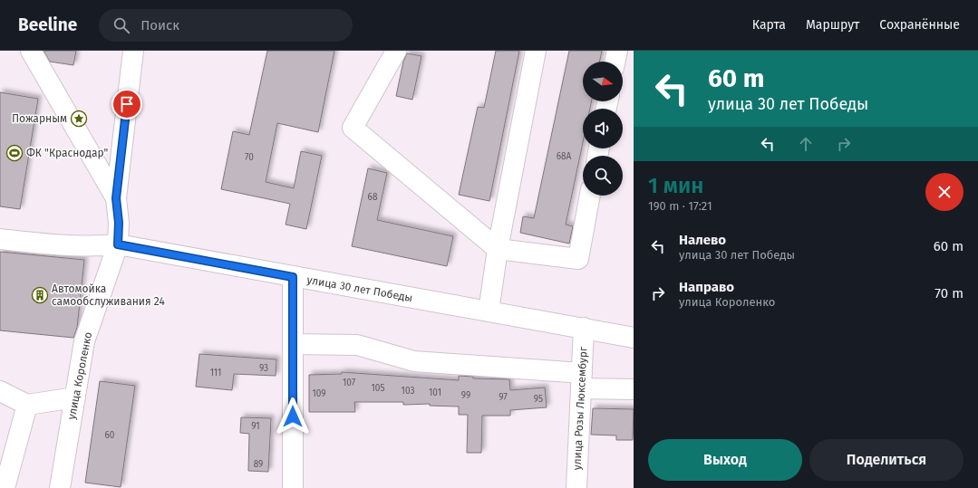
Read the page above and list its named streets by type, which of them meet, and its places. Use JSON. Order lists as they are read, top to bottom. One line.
{"streets":{"street":["улица 30 лет Победы","улица Короленко","улица Розы Люксембург"]},"crossings":[["улица 30 лет Победы","улица Короленко"],["улица 30 лет Победы","улица Розы Люксембург"]],"places":{"place":["Пожарным"],"sports":["ФК \"Краснодар\""],"building":["Автомойка самообслуживания 24"]},"house_numbers":["68А","70","68","93","111","107","105","103","101","109","99","97","95","91","60","89"],"north":"right","page":{"header":"Beeline","search":"Поиск","nav":["Карта","Маршрут","Сохранённые"],"turn":["60 m","улица 30 лет Победы"],"heading":["1 мин","190 m · 17:21"],"list":[{"name":"Налево","note":"улица 30 лет Победы","value":"60 m"},{"name":"Направо","note":"улица Короленко","value":"70 m"}],"buttons":["Выход","Поделиться"]}}
